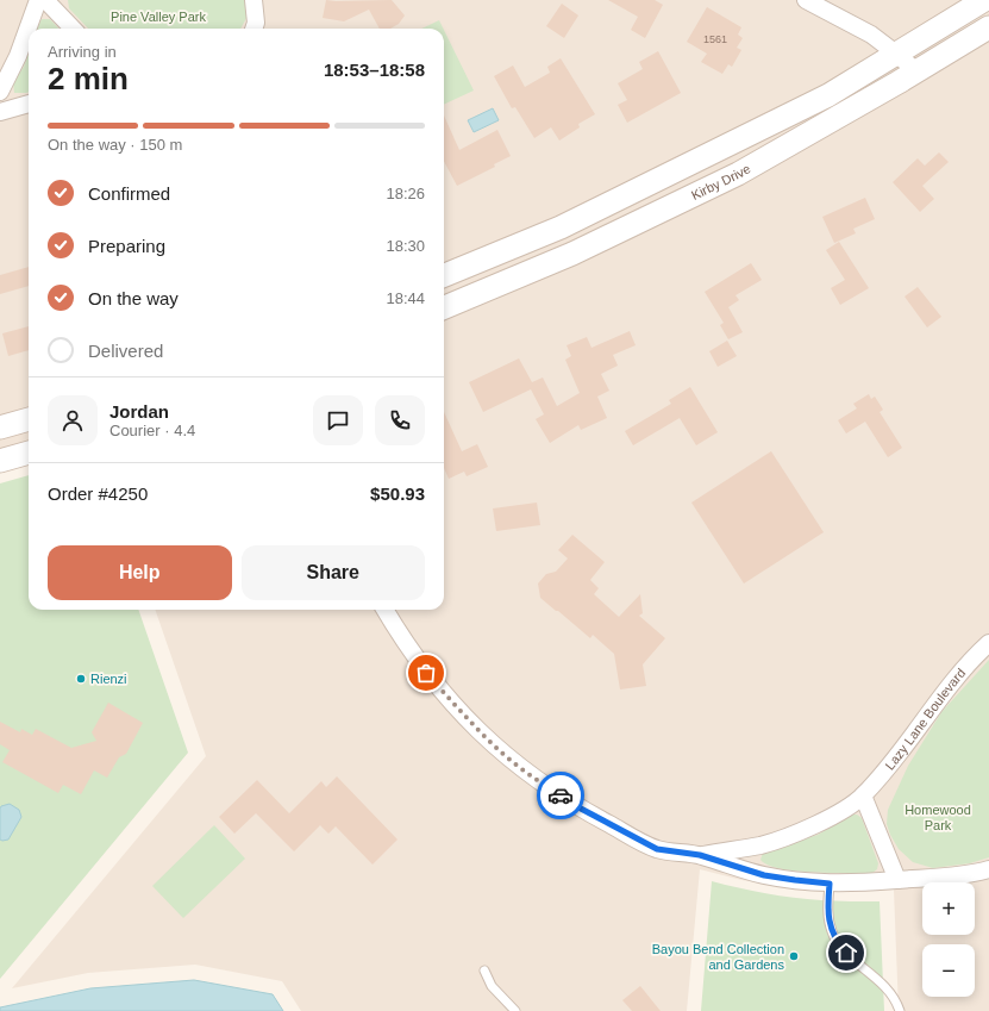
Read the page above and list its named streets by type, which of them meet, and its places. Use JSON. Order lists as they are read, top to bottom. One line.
{"streets":{"main road":["Kirby Drive"],"street":["Lazy Lane Boulevard"]},"parks":["Pine Valley Park","Homewood Park"],"places":["Rienzi","Bayou Bend Collection and Gardens"],"house_numbers":["1561"],"page":{"heading":["2 min","Arriving in","18:53–18:58"],"panel":["Jordan","Courier · 4.4","Order #4250","$50.93"],"bar":"On the way · 150 m","list":[["Confirmed","18:26"],["Preparing","18:30"],["On the way","18:44"],"Delivered"],"buttons":["Help","Share"],"map_buttons":["+","−"]}}
